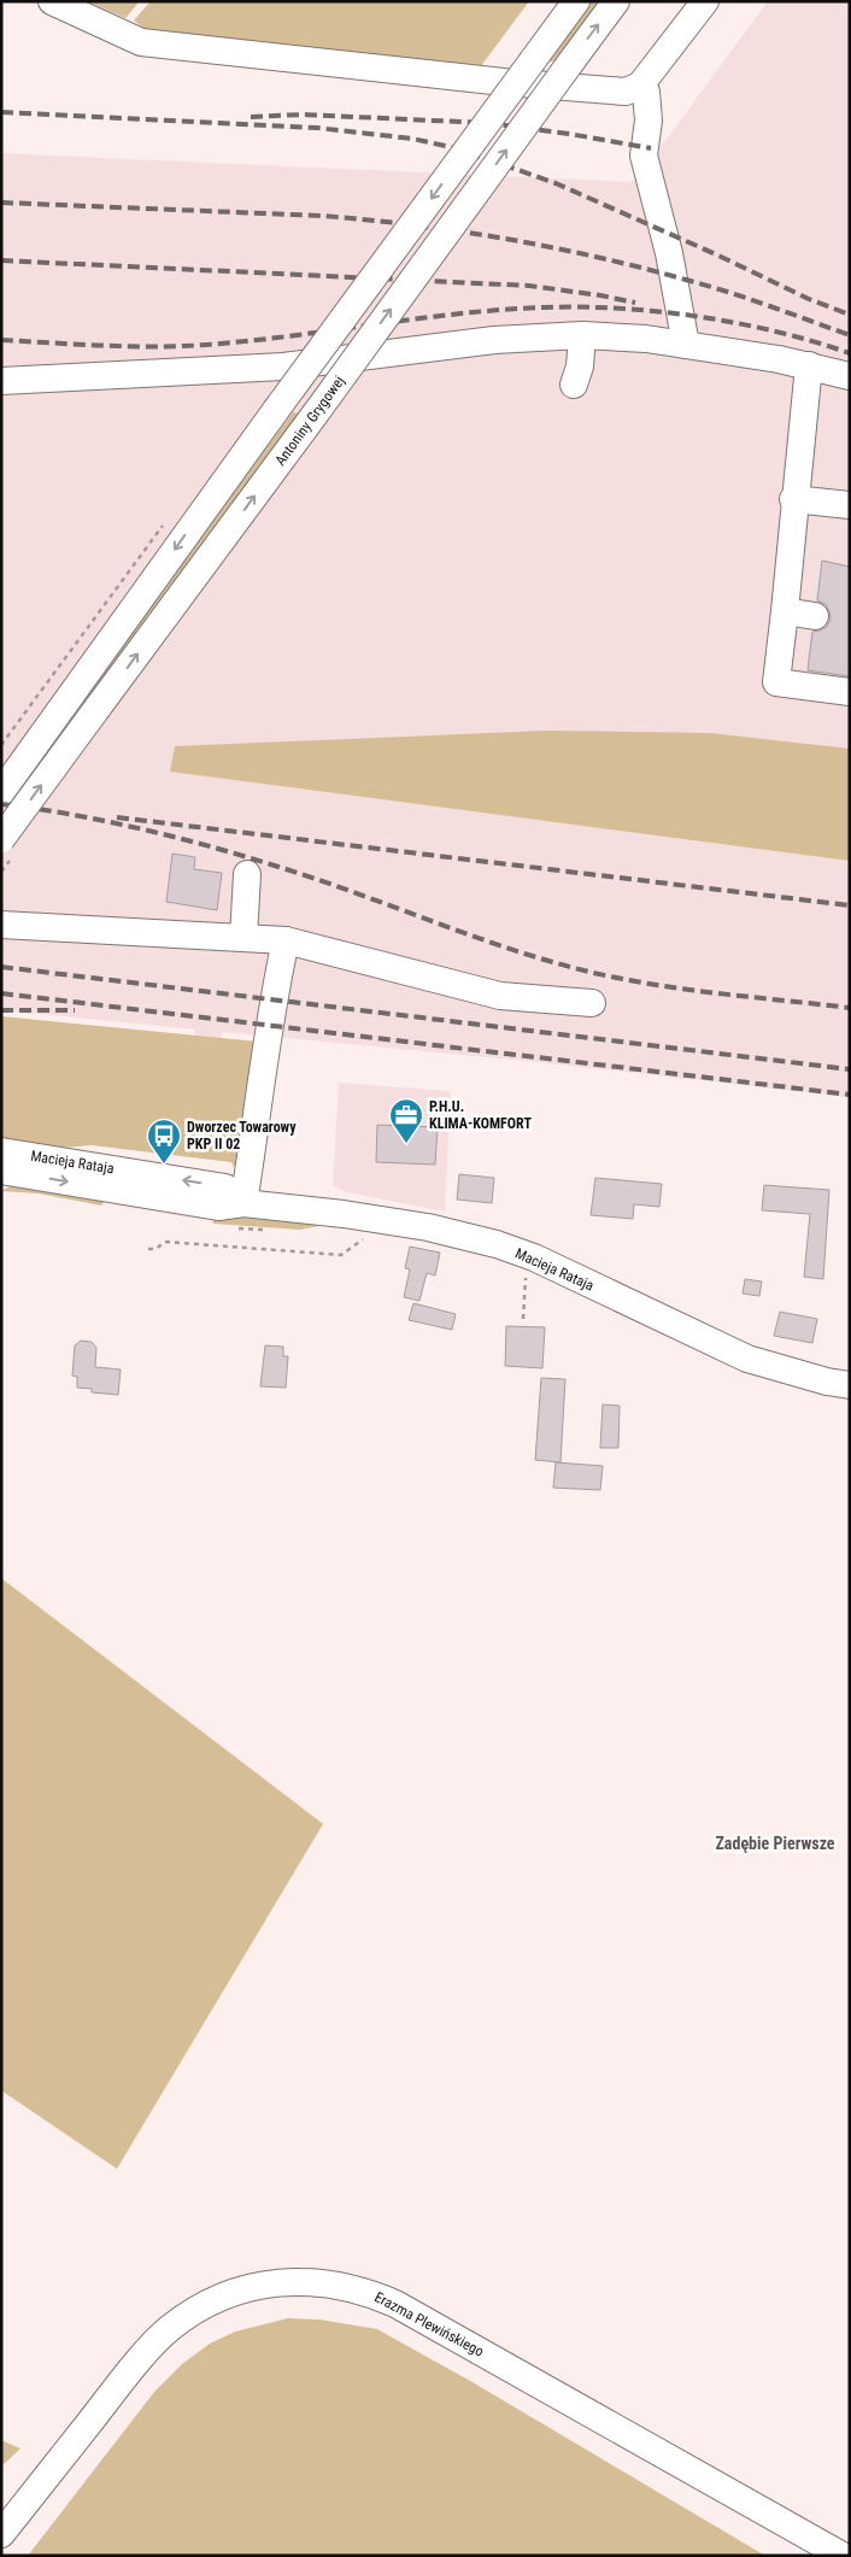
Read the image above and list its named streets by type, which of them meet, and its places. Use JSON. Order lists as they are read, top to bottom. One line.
{"streets":{"street":["Antoniny Grygowej","Macieja Rataja","Erazma Plewińskiego"]},"districts":["Zadębie Pierwsze"],"places":{"office":["P.H.U. KLIMA-KOMFORT"],"bus stop":["Dworzec Towarowy PKP II 02"]}}
